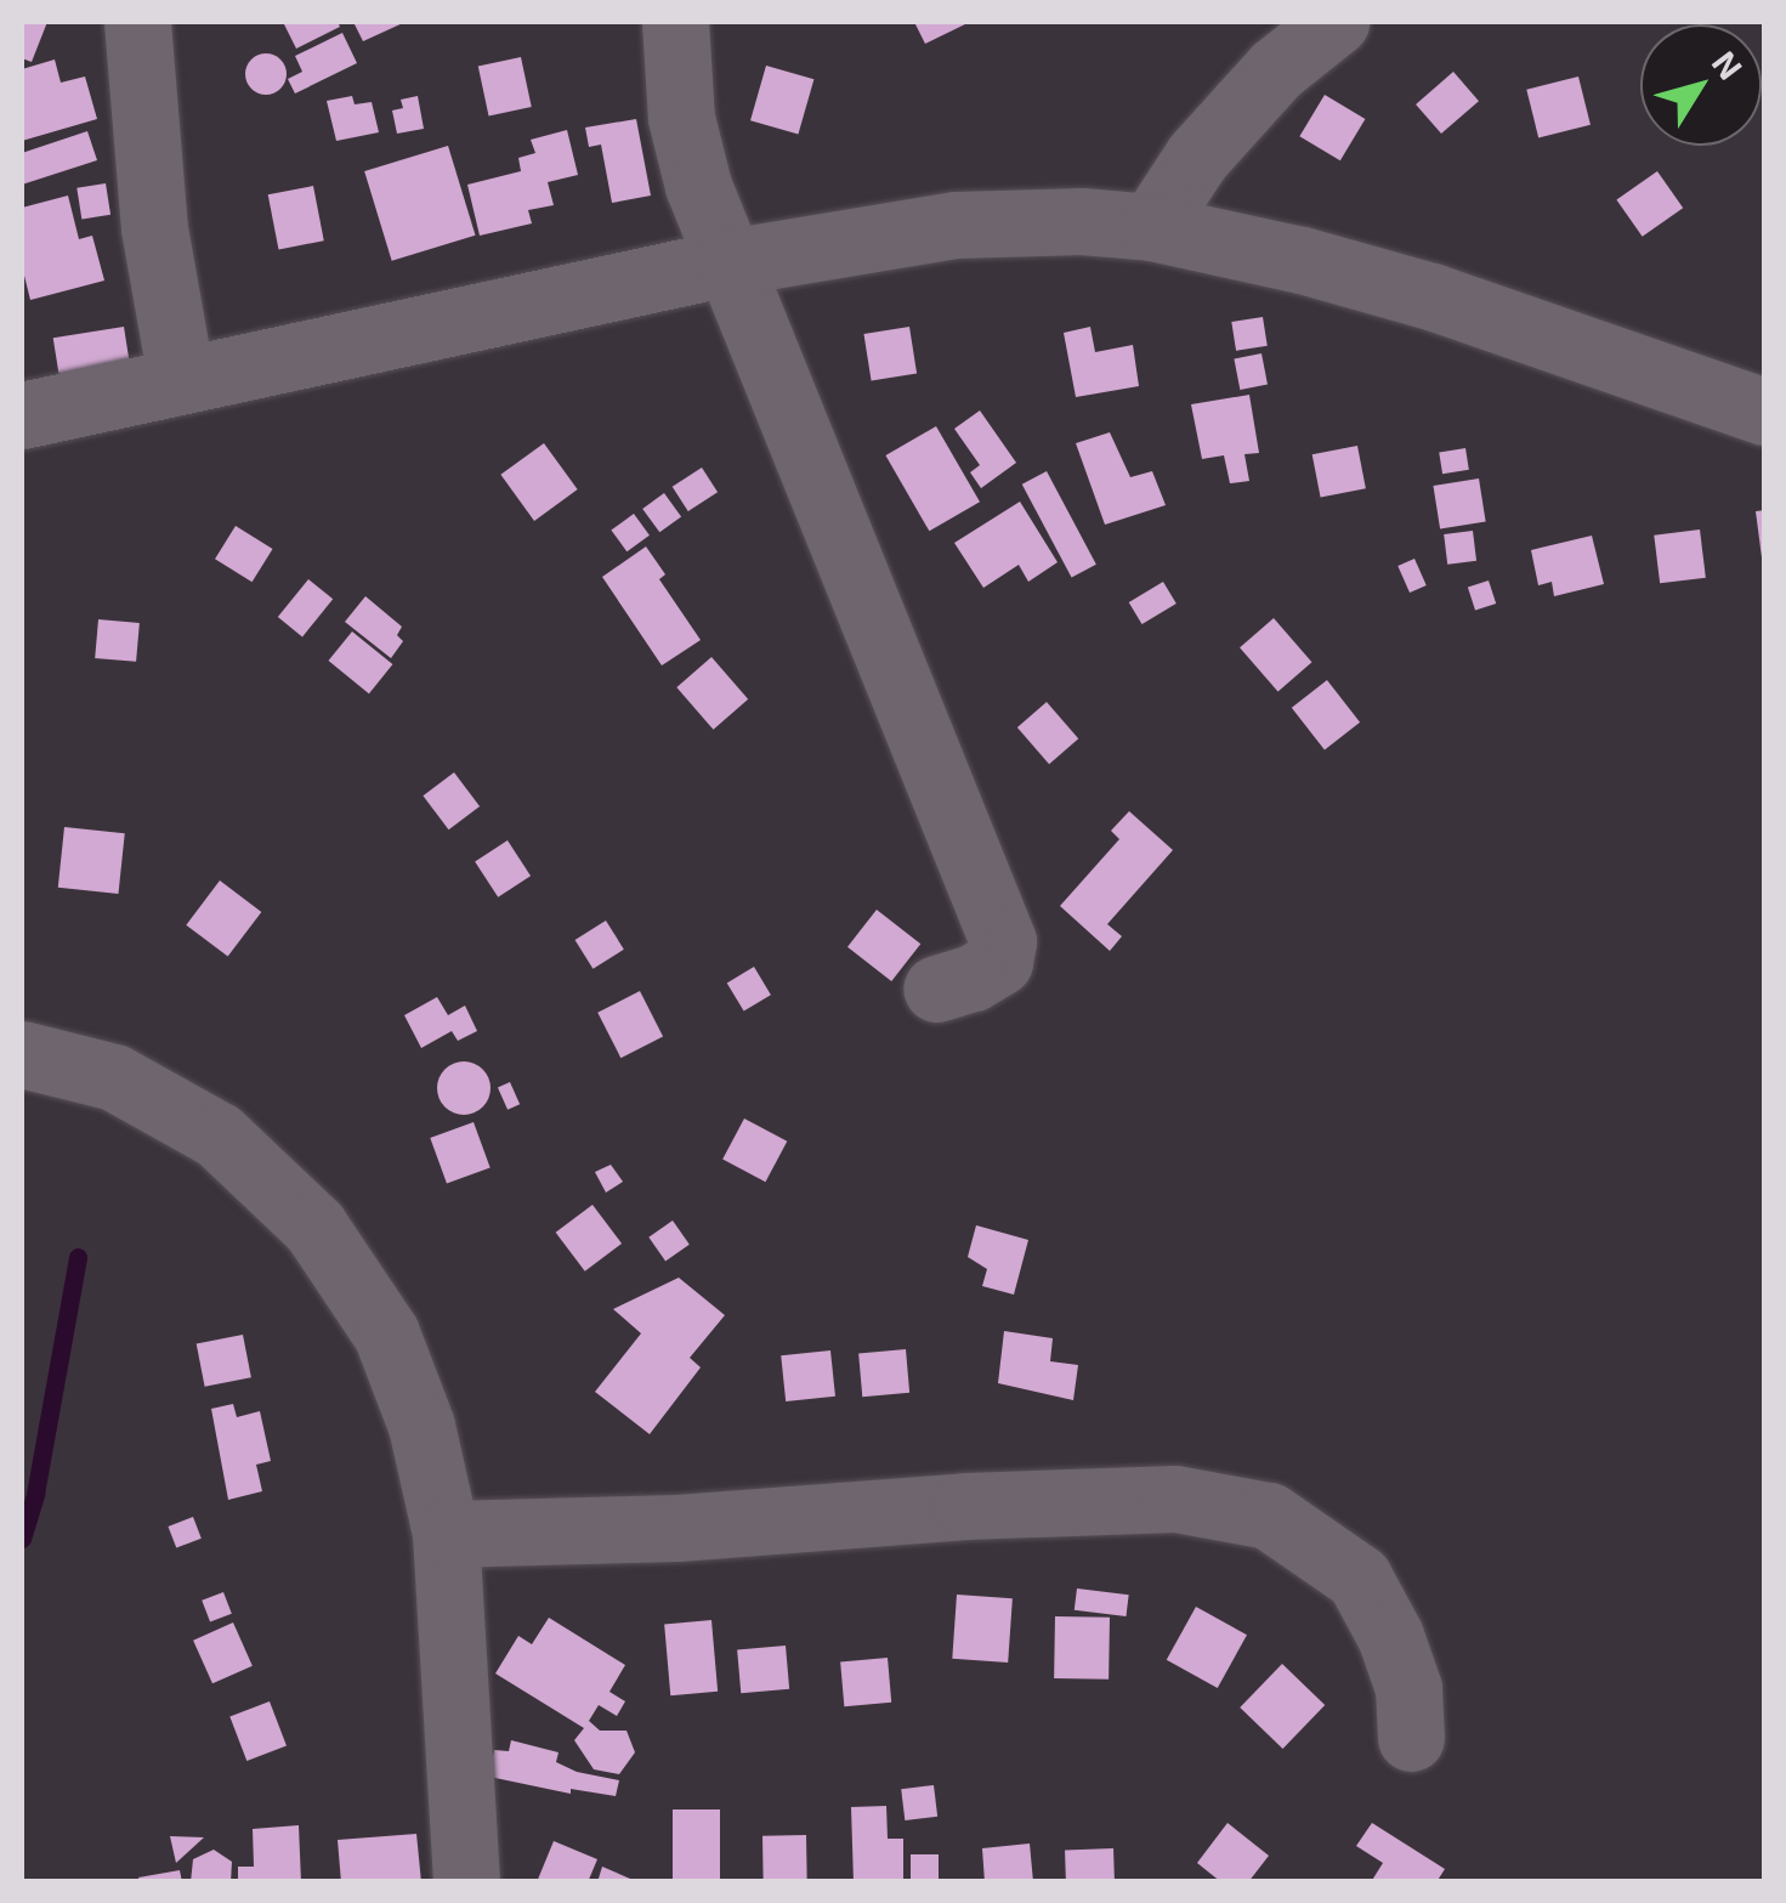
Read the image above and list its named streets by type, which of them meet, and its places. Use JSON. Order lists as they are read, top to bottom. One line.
{"north":"top right"}
